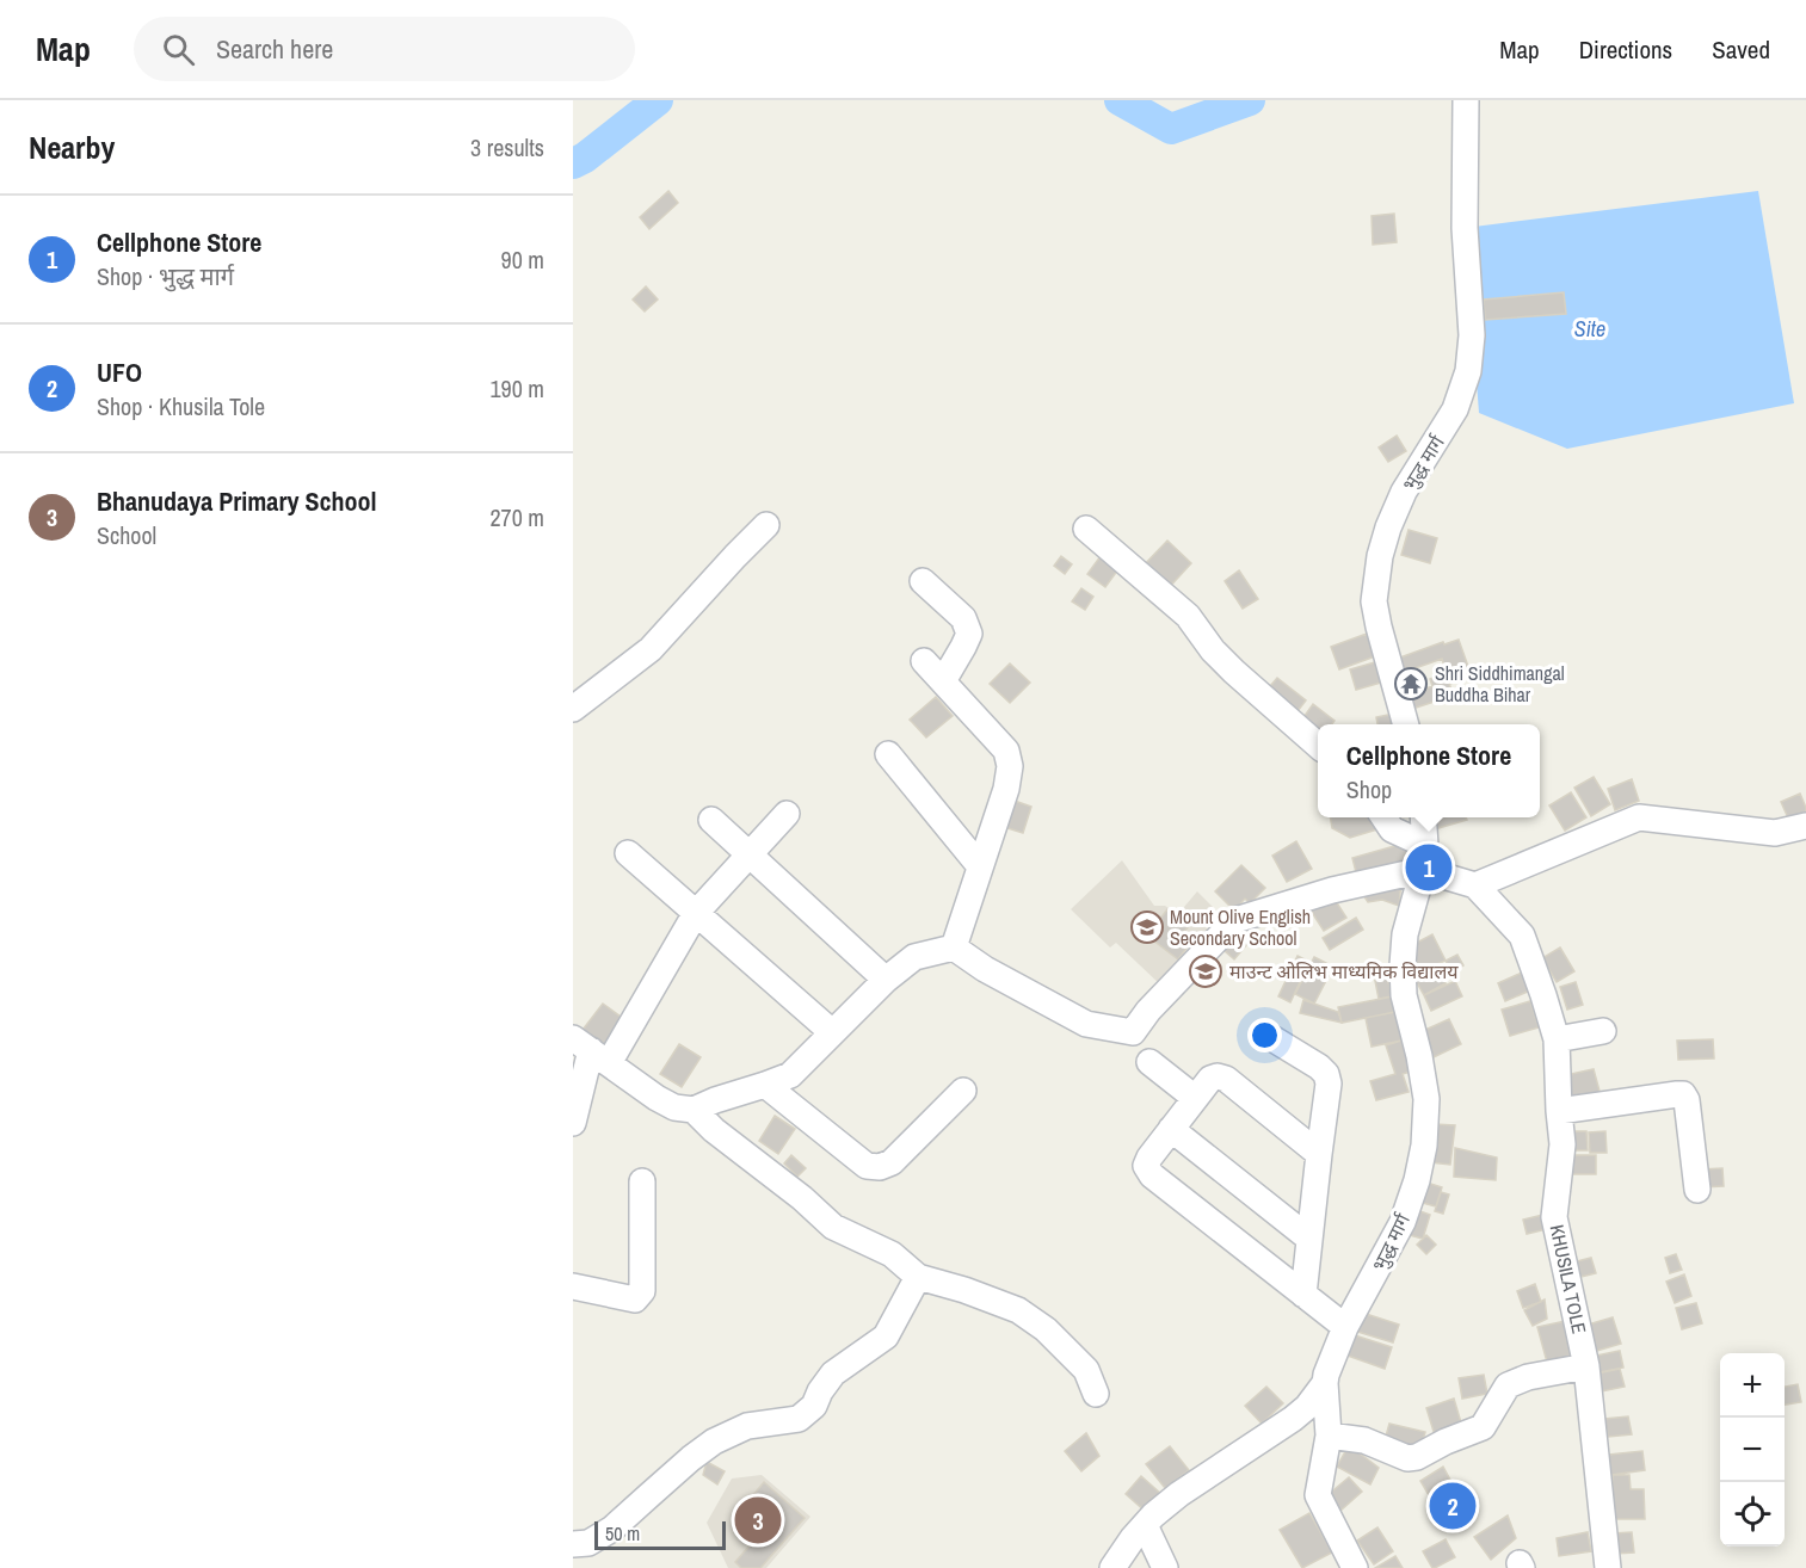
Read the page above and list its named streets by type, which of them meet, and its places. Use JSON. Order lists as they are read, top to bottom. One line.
{"streets":{"street":["भुद्ध मार्ग","KHUSILA TOLE"]},"water":["Site"],"places":{"temple":["Shri Siddhimangal Buddha Bihar"],"school or university":["Mount Olive English Secondary School","माउन्ट ओलिभ माध्यमिक विद्यालय"]},"scale_bar":"50 m","page":{"header":"Map","search":"Search here","nav":["Map","Directions","Saved"],"heading":["Nearby","3 results"],"list":[{"mark":"1","name":"Cellphone Store","note":"Shop · भुद्ध मार्ग","value":"90 m"},{"mark":"2","name":"UFO","note":"Shop · Khusila Tole","value":"190 m"},{"mark":"3","name":"Bhanudaya Primary School","note":"School","value":"270 m"}],"popup":["Cellphone Store","Shop"],"pins":["1","2","3"],"map_buttons":["+","−"],"scale":"50 m"}}
